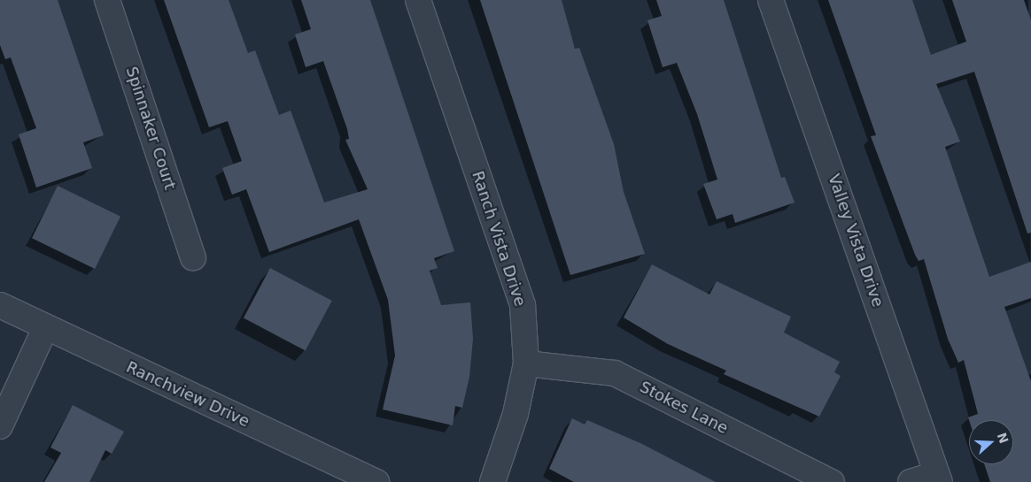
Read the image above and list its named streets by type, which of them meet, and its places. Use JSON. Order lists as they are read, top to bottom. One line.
{"streets":{"street":["Spinnaker Court","Ranch Vista Drive","Valley Vista Drive","Ranchview Drive","Stokes Lane"]},"crossings":[["Ranch Vista Drive","Stokes Lane"]],"north":"right"}
